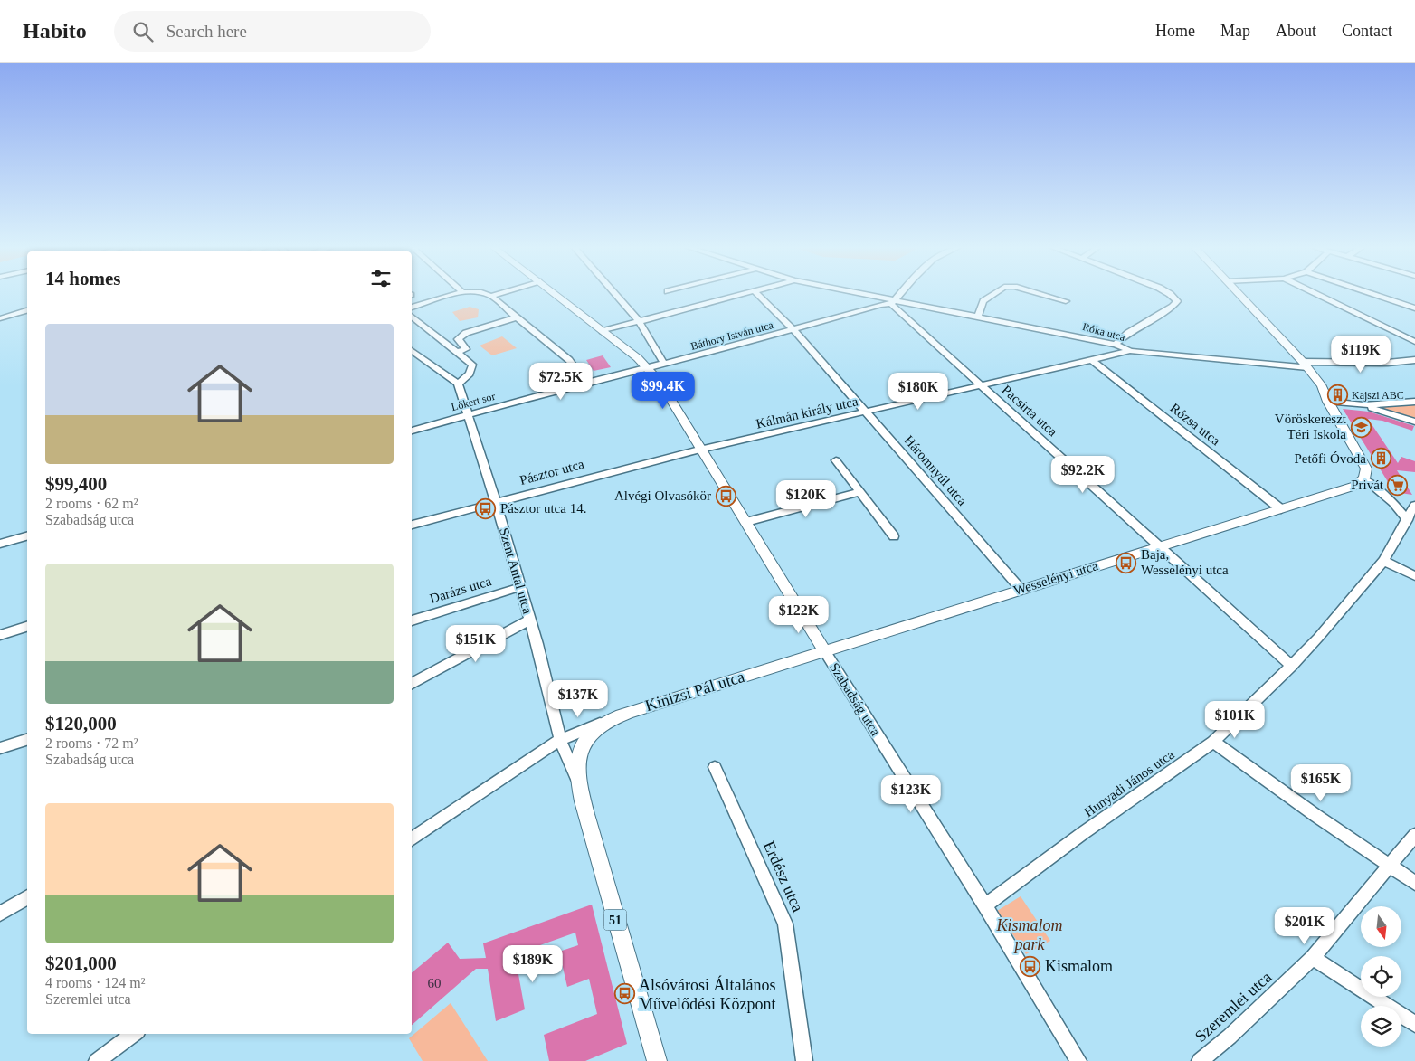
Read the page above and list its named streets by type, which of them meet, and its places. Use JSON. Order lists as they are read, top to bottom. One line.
{"streets":{"main road":["Szent Antal utca","Wesselényi utca","Kinizsi Pál utca","Szabadság utca","51"],"street":["Róka utca","Báthory István utca","Lőkert sor","Pacsirta utca","Kálmán király utca","Rózsa utca","Háromnyúl utca","Pásztor utca","Darázs utca","Hunyadi János utca","Erdész utca","Szeremlei utca"]},"crossings":[["Róka utca","Báthory István utca"],["Róka utca","Pacsirta utca"],["Róka utca","Kálmán király utca"],["Báthory István utca","Lőkert sor"],["Báthory István utca","Pacsirta utca"],["Báthory István utca","Háromnyúl utca"],["Báthory István utca","Szabadság utca"],["Lőkert sor","Szent Antal utca"],["Lőkert sor","Szabadság utca"],["Pacsirta utca","Kálmán király utca"],["Pacsirta utca","Wesselényi utca"],["Pacsirta utca","Hunyadi János utca"],["Kálmán király utca","Rózsa utca"],["Kálmán király utca","Háromnyúl utca"],["Kálmán király utca","Pásztor utca"],["Kálmán király utca","Szabadság utca"],["Rózsa utca","Wesselényi utca"],["Háromnyúl utca","Wesselényi utca"],["Pásztor utca","Szent Antal utca"],["Pásztor utca","Szabadság utca"],["Szent Antal utca","Darázs utca"],["Szent Antal utca","Kinizsi Pál utca"],["Wesselényi utca","Kinizsi Pál utca"],["Wesselényi utca","Szabadság utca"],["Kinizsi Pál utca","Szabadság utca"],["Szabadság utca","Hunyadi János utca"]],"parks":["Kismalom park"],"places":{"building":["Kajszi ABC","Petőfi Óvoda"],"school or university":["Vöröskereszt Téri Iskola"],"supermarket":["Privát"],"bus stop":["Alvégi Olvasókör","Pásztor utca 14.","Baja, Wesselényi utca","Kismalom","Alsóvárosi Általános Művelődési Központ"]},"house_numbers":["60"],"north":"bottom","page":{"header":"Habito","search":"Search here","nav":["Home","Map","About","Contact"],"heading":"14 homes","list":[{"name":"$99,400","note":"2 rooms · 62 m² · Szabadság utca"},{"name":"$120,000","note":"2 rooms · 72 m² · Szabadság utca"},{"name":"$201,000","note":"4 rooms · 124 m² · Szeremlei utca"}],"price":["$119K","$72.5K","$99.4K","$180K","$92.2K","$120K","$122K","$151K","$137K","$101K","$165K","$123K","$201K","$189K"]}}
